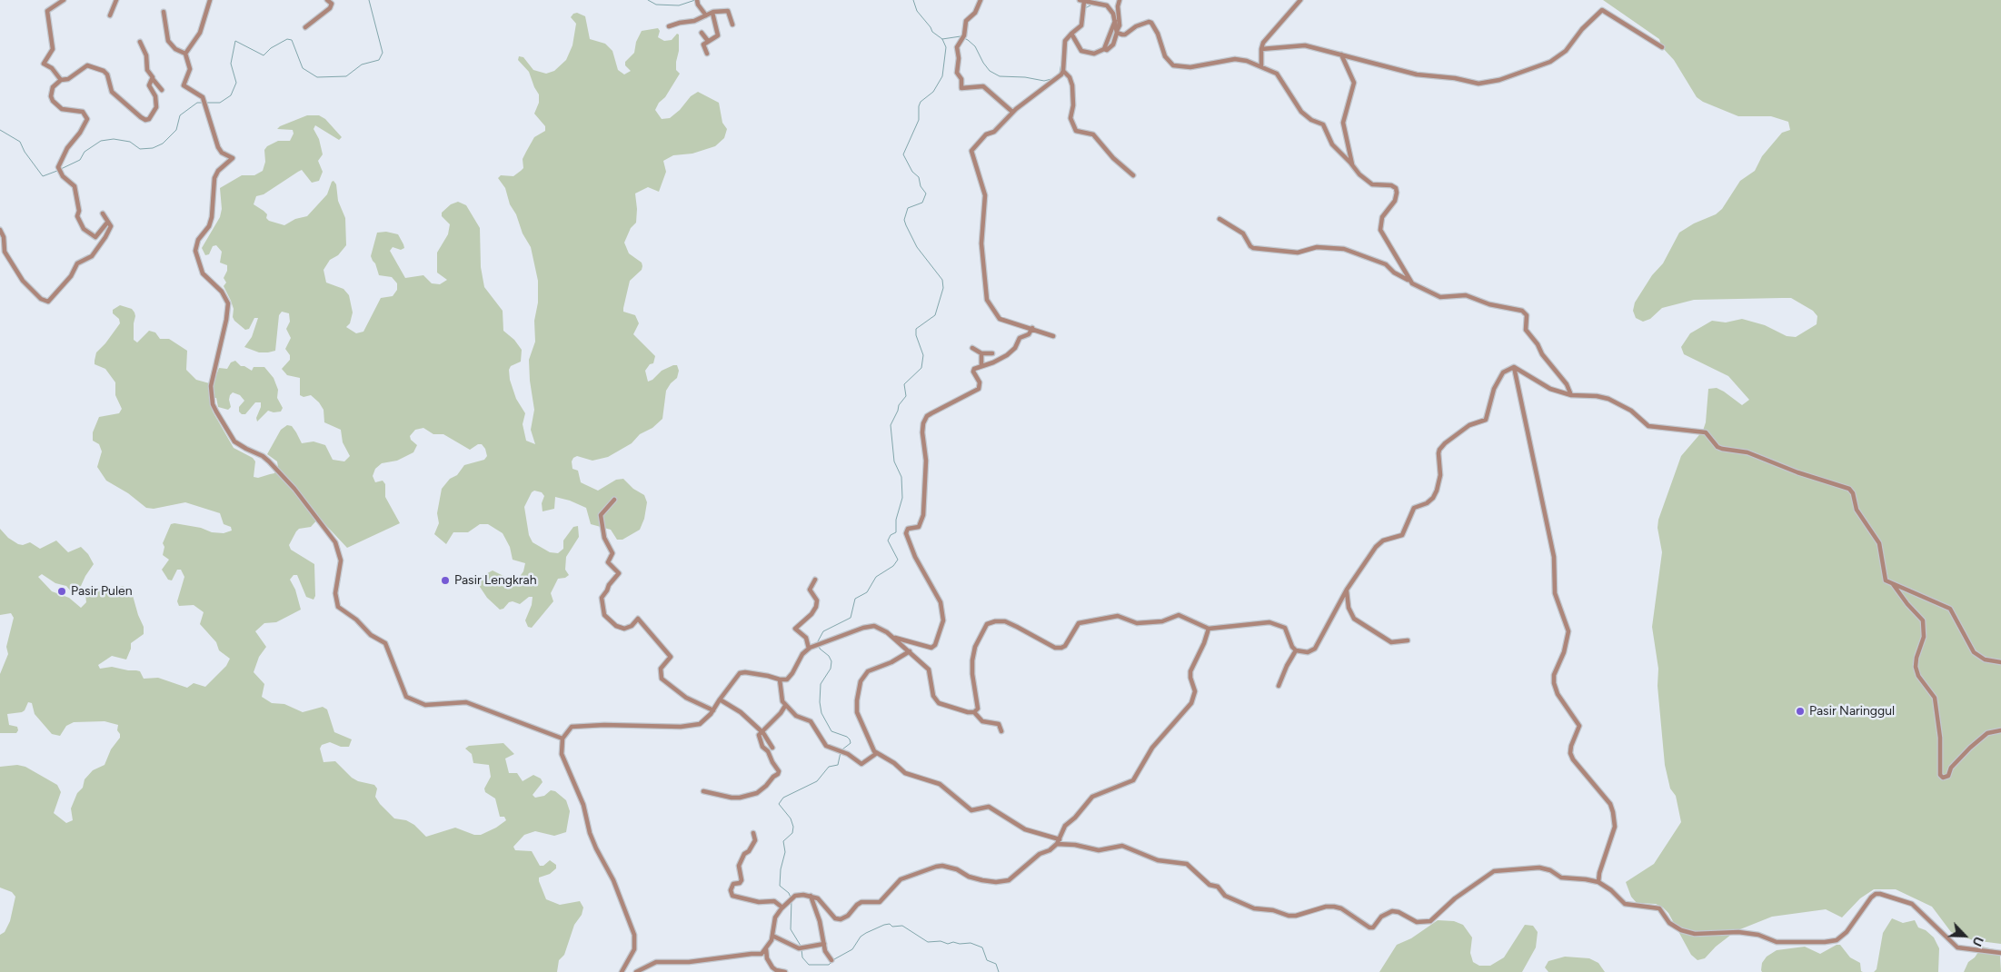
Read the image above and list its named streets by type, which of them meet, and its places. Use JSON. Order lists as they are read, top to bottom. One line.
{"places":["Pasir Lengkrah","Pasir Pulen","Pasir Naringgul"],"north":"bottom right"}
